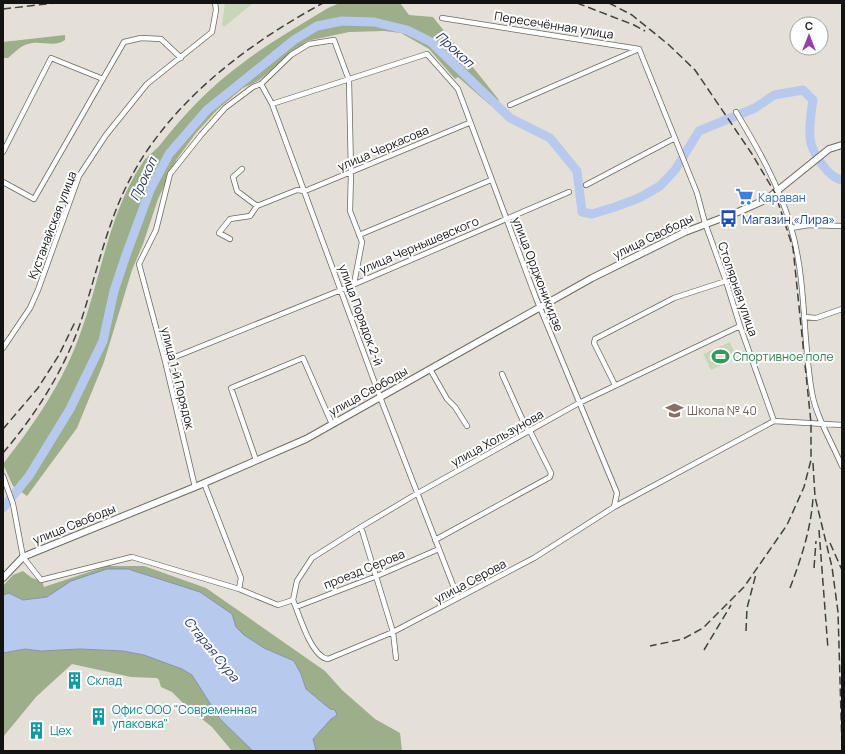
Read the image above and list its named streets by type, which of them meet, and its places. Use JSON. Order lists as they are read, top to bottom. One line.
{"streets":{"main road":["улица Свободы"],"street":["Пересечённая улица","улица Черкасова","Кустанайская улица","улица Чернышевского","улица Орджоникидзе","Столярная улица","улица Порядок 2-й","улица 1-й Порядок","улица Хользунова","проезд Серова","улица Серова"]},"crossings":[["улица Черкасова","улица Орджоникидзе"],["улица Черкасова","улица Порядок 2-й"],["улица Свободы","улица Орджоникидзе"],["улица Свободы","Столярная улица"],["улица Свободы","улица Порядок 2-й"],["улица Свободы","улица 1-й Порядок"],["улица Чернышевского","улица Орджоникидзе"],["улица Чернышевского","улица Порядок 2-й"],["улица Чернышевского","улица 1-й Порядок"],["улица Орджоникидзе","улица Хользунова"],["улица Орджоникидзе","улица Серова"],["Столярная улица","улица Хользунова"],["Столярная улица","улица Серова"],["улица Порядок 2-й","улица 1-й Порядок"],["улица Порядок 2-й","улица Хользунова"],["улица Порядок 2-й","проезд Серова"],["улица Порядок 2-й","улица Серова"],["проезд Серова","улица Серова"]],"water":["Прокоп","Старая Сура"],"places":{"supermarket":["Караван"],"bus stop":["Магазин «Лира»"],"sports":["Спортивное поле"],"school or university":["Школа № 40"],"building":["Склад","Офис ООО \"Современная упаковка\"","Цех"]},"north":"top"}
